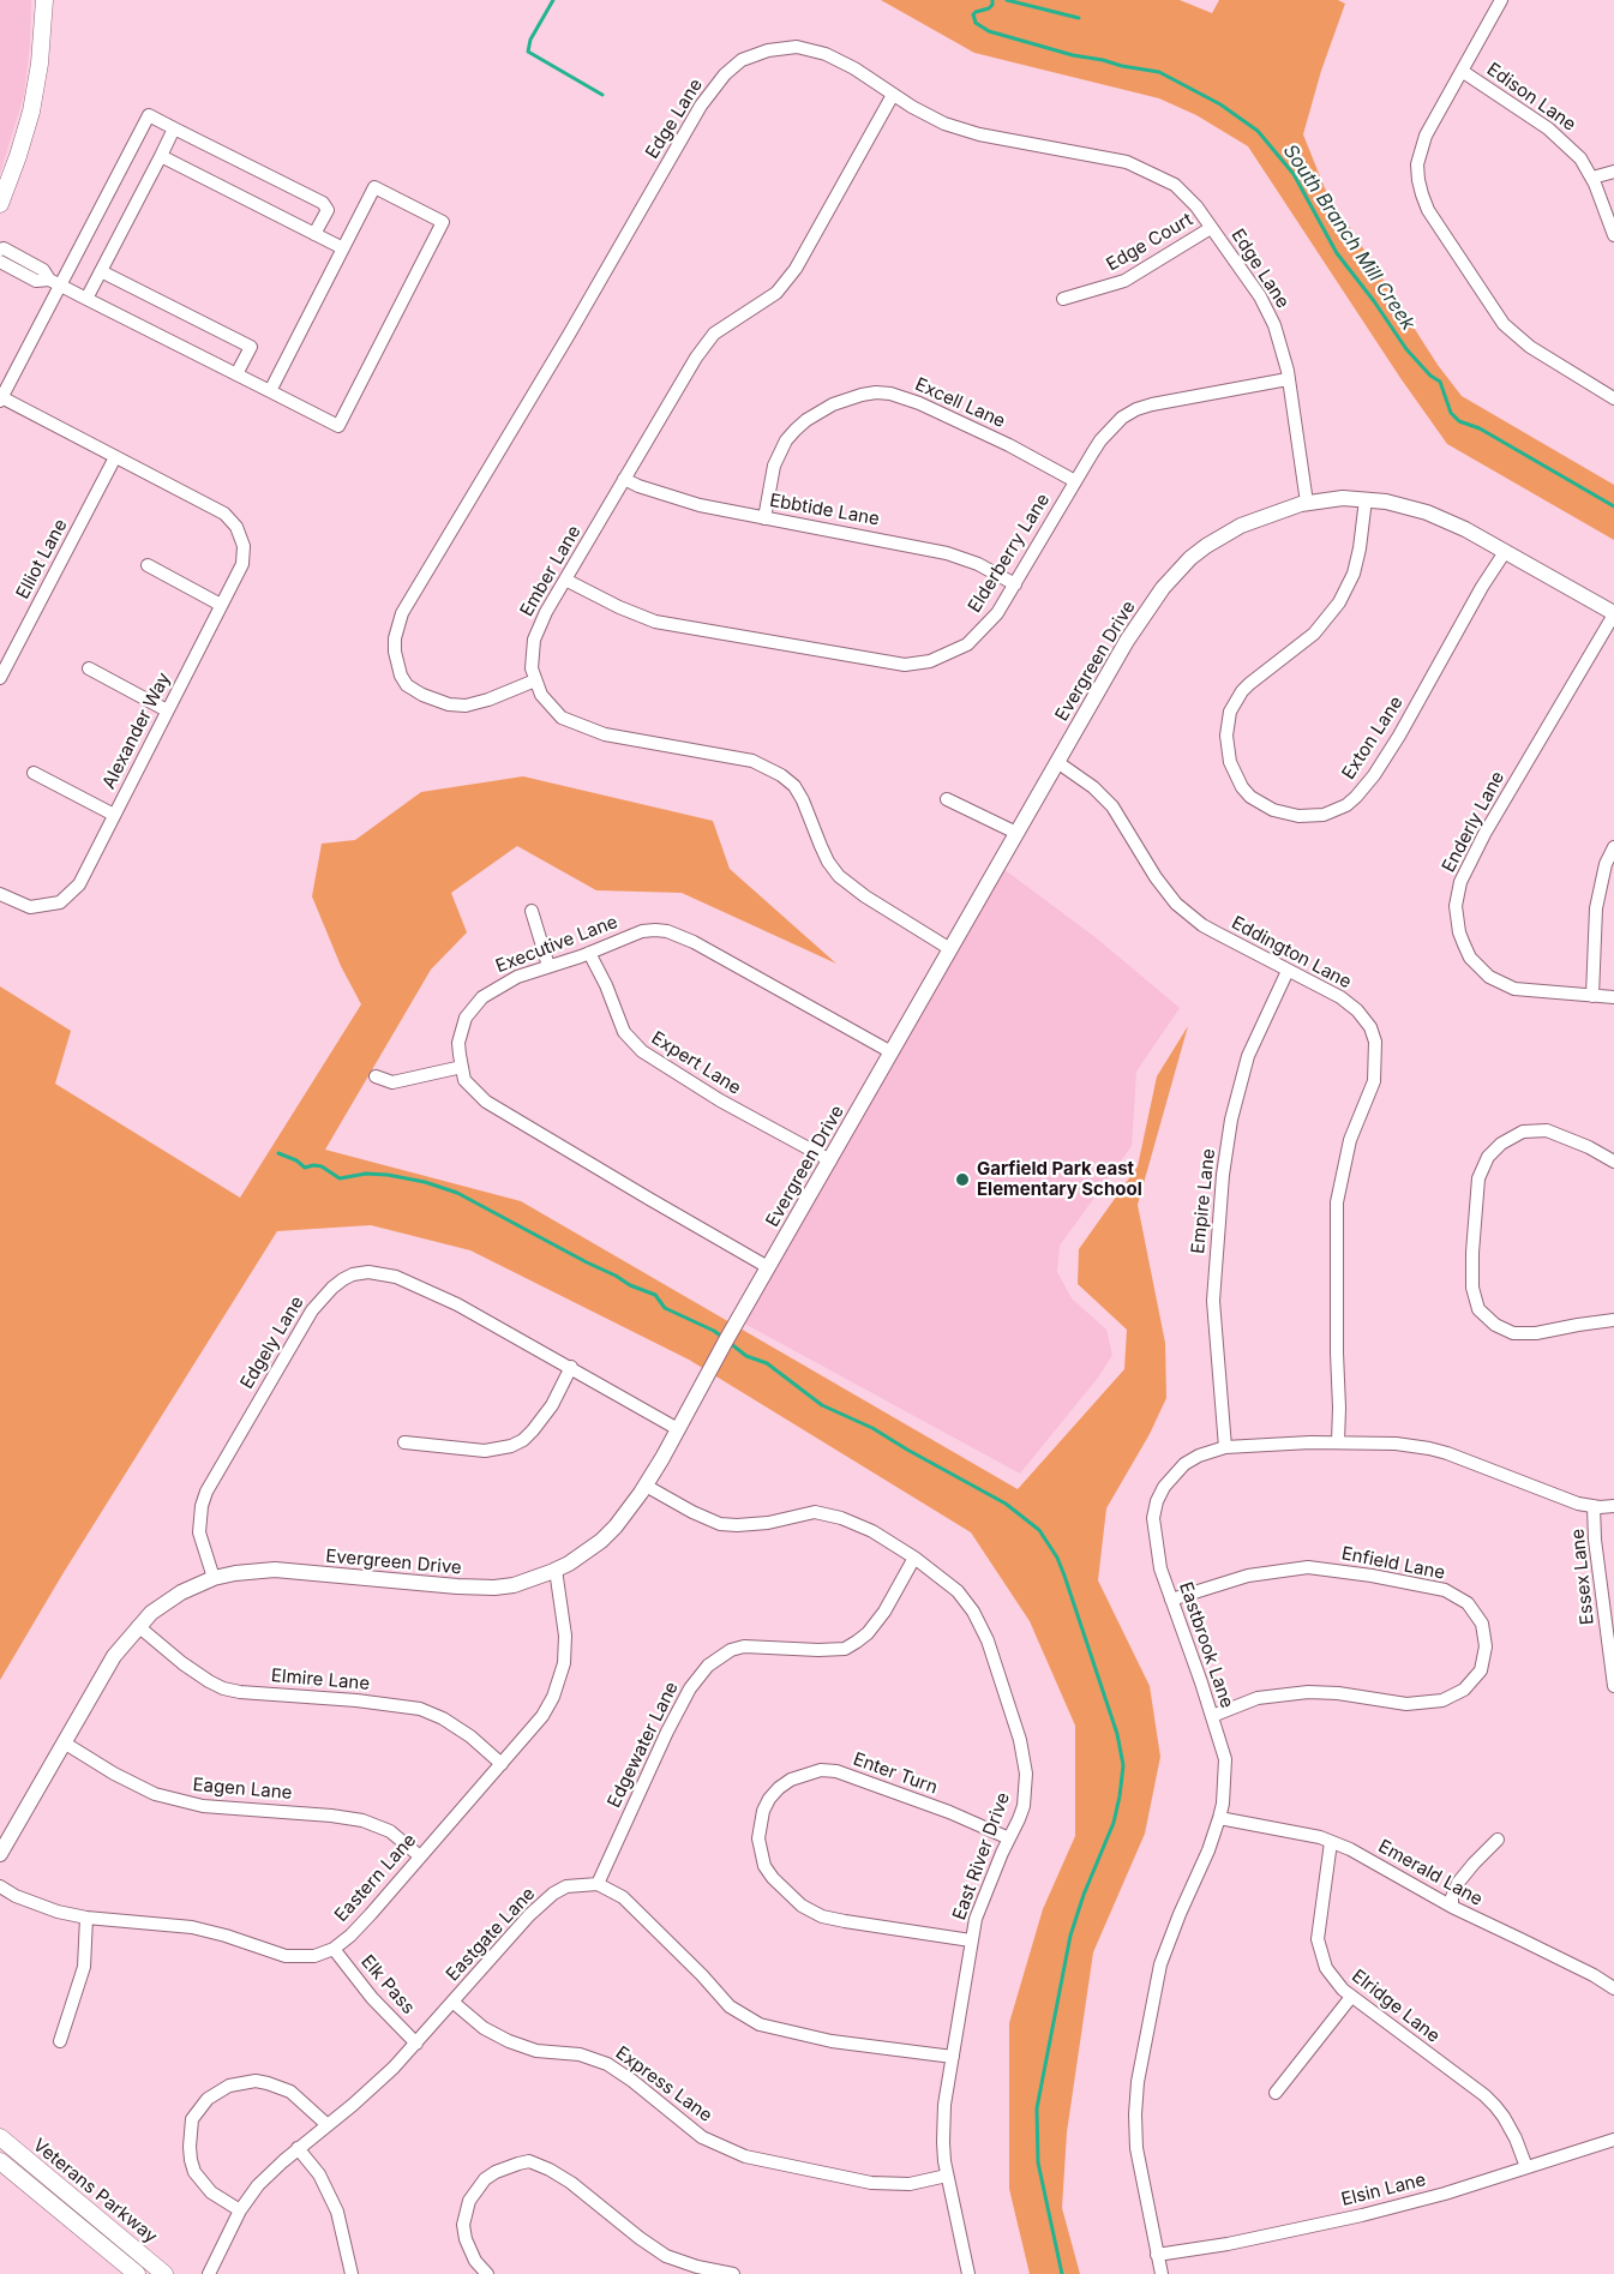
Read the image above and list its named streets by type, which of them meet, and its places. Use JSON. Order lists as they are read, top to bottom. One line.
{"streets":{"main road":["Veterans Parkway"],"street":["Edison Lane","Edge Lane","Edge Court","Excell Lane","Ebbtide Lane","Elderberry Lane","Elliot Lane","Ember Lane","Evergreen Drive","Alexander Way","Exton Lane","Enderly Lane","Executive Lane","Eddington Lane","Expert Lane","Empire Lane","Edgely Lane","Enfield Lane","Essex Lane","Eastbrook Lane","Elmire Lane","Edgewater Lane","Enter Turn","Eagen Lane","East River Drive","Emerald Lane","Eastern Lane","Eastgate Lane","Elk Pass","Elridge Lane","Express Lane","Elsin Lane"]},"crossings":[["Edge Lane","Edge Court"],["Edge Lane","Elderberry Lane"],["Edge Lane","Ember Lane"],["Edge Lane","Evergreen Drive"],["Excell Lane","Ebbtide Lane"],["Excell Lane","Elderberry Lane"],["Ebbtide Lane","Elderberry Lane"],["Ebbtide Lane","Ember Lane"],["Elderberry Lane","Ember Lane"],["Elliot Lane","Alexander Way"],["Ember Lane","Evergreen Drive"],["Evergreen Drive","Exton Lane"],["Evergreen Drive","Enderly Lane"],["Evergreen Drive","Executive Lane"],["Evergreen Drive","Eddington Lane"],["Evergreen Drive","Expert Lane"],["Evergreen Drive","Edgely Lane"],["Evergreen Drive","Elmire Lane"],["Evergreen Drive","Eagen Lane"],["Evergreen Drive","East River Drive"],["Evergreen Drive","Eastern Lane"],["Executive Lane","Expert Lane"],["Eddington Lane","Empire Lane"],["Eddington Lane","Eastbrook Lane"],["Empire Lane","Eastbrook Lane"],["Enfield Lane","Eastbrook Lane"],["Essex Lane","Eastbrook Lane"],["Eastbrook Lane","Emerald Lane"],["Eastbrook Lane","Elsin Lane"],["Elmire Lane","Eastern Lane"],["Edgewater Lane","East River Drive"],["Edgewater Lane","Eastgate Lane"],["Enter Turn","East River Drive"],["Eagen Lane","Eastern Lane"],["East River Drive","Express Lane"],["Emerald Lane","Elridge Lane"],["Eastern Lane","Elk Pass"],["Eastgate Lane","Elk Pass"],["Eastgate Lane","Express Lane"],["Elridge Lane","Elsin Lane"]],"water":["South Branch Mill Creek"],"places":["Garfield Park east Elementary School"]}
